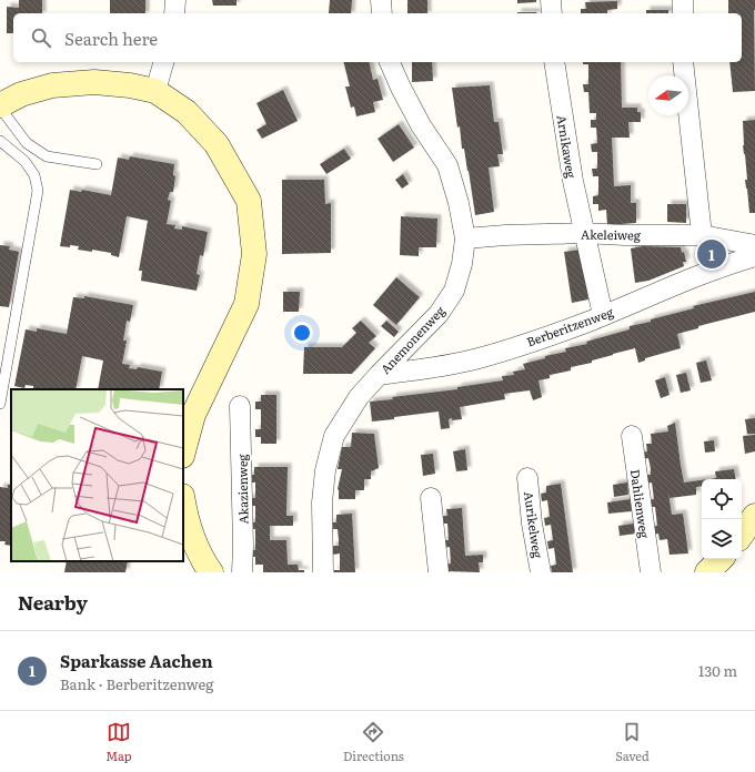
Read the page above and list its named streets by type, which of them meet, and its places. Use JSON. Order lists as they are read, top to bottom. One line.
{"streets":{"street":["Arnikaweg","Akeleiweg","Berberitzenweg","Anemonenweg","Akazienweg","Dahlienweg","Aurikelweg"]},"crossings":[["Arnikaweg","Akeleiweg"],["Arnikaweg","Berberitzenweg"],["Akeleiweg","Anemonenweg"],["Berberitzenweg","Anemonenweg"]],"north":"left","page":{"search":"Search here","pins":"1","heading":"Nearby","list":[{"mark":"1","name":"Sparkasse Aachen","note":"Bank · Berberitzenweg","value":"130 m"}],"nav":["Map","Directions","Saved"]}}
